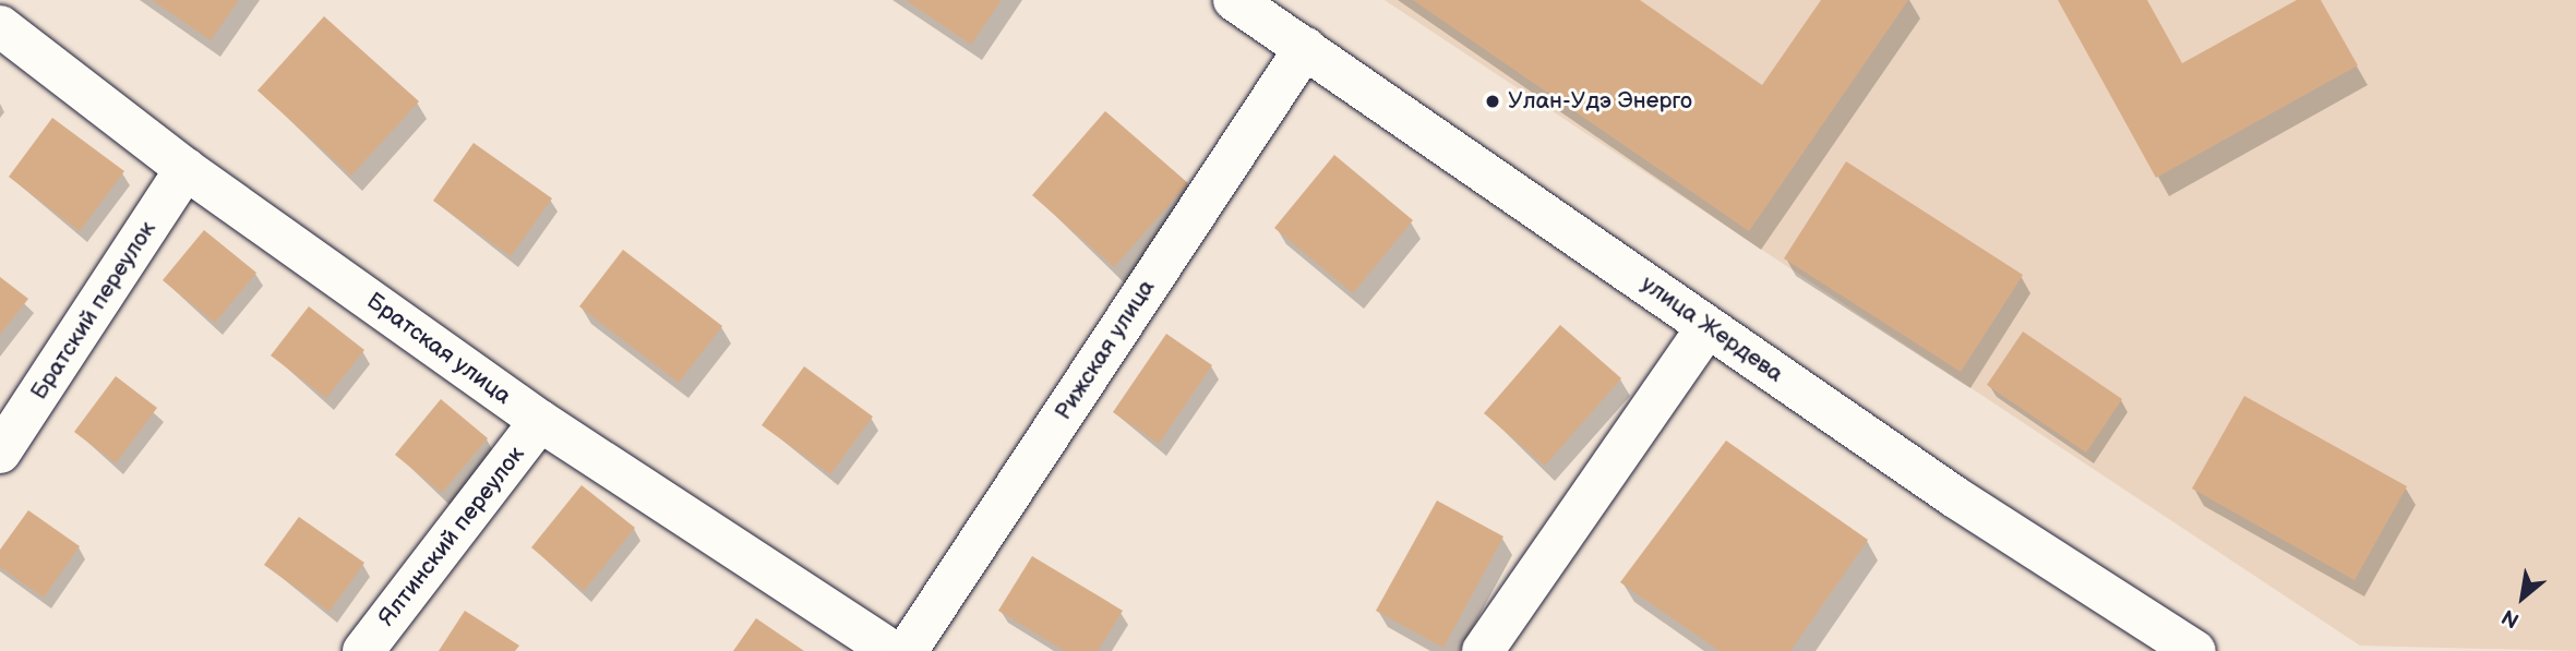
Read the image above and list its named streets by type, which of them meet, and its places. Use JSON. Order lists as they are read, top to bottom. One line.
{"streets":{"street":["Братский переулок","улица Жердева","Братская улица","Рижская улица","Ялтинский переулок"]},"crossings":[["Братский переулок","Братская улица"],["улица Жердева","Рижская улица"],["Братская улица","Ялтинский переулок"]],"places":["Улан-Удэ Энерго"],"north":"bottom left"}
